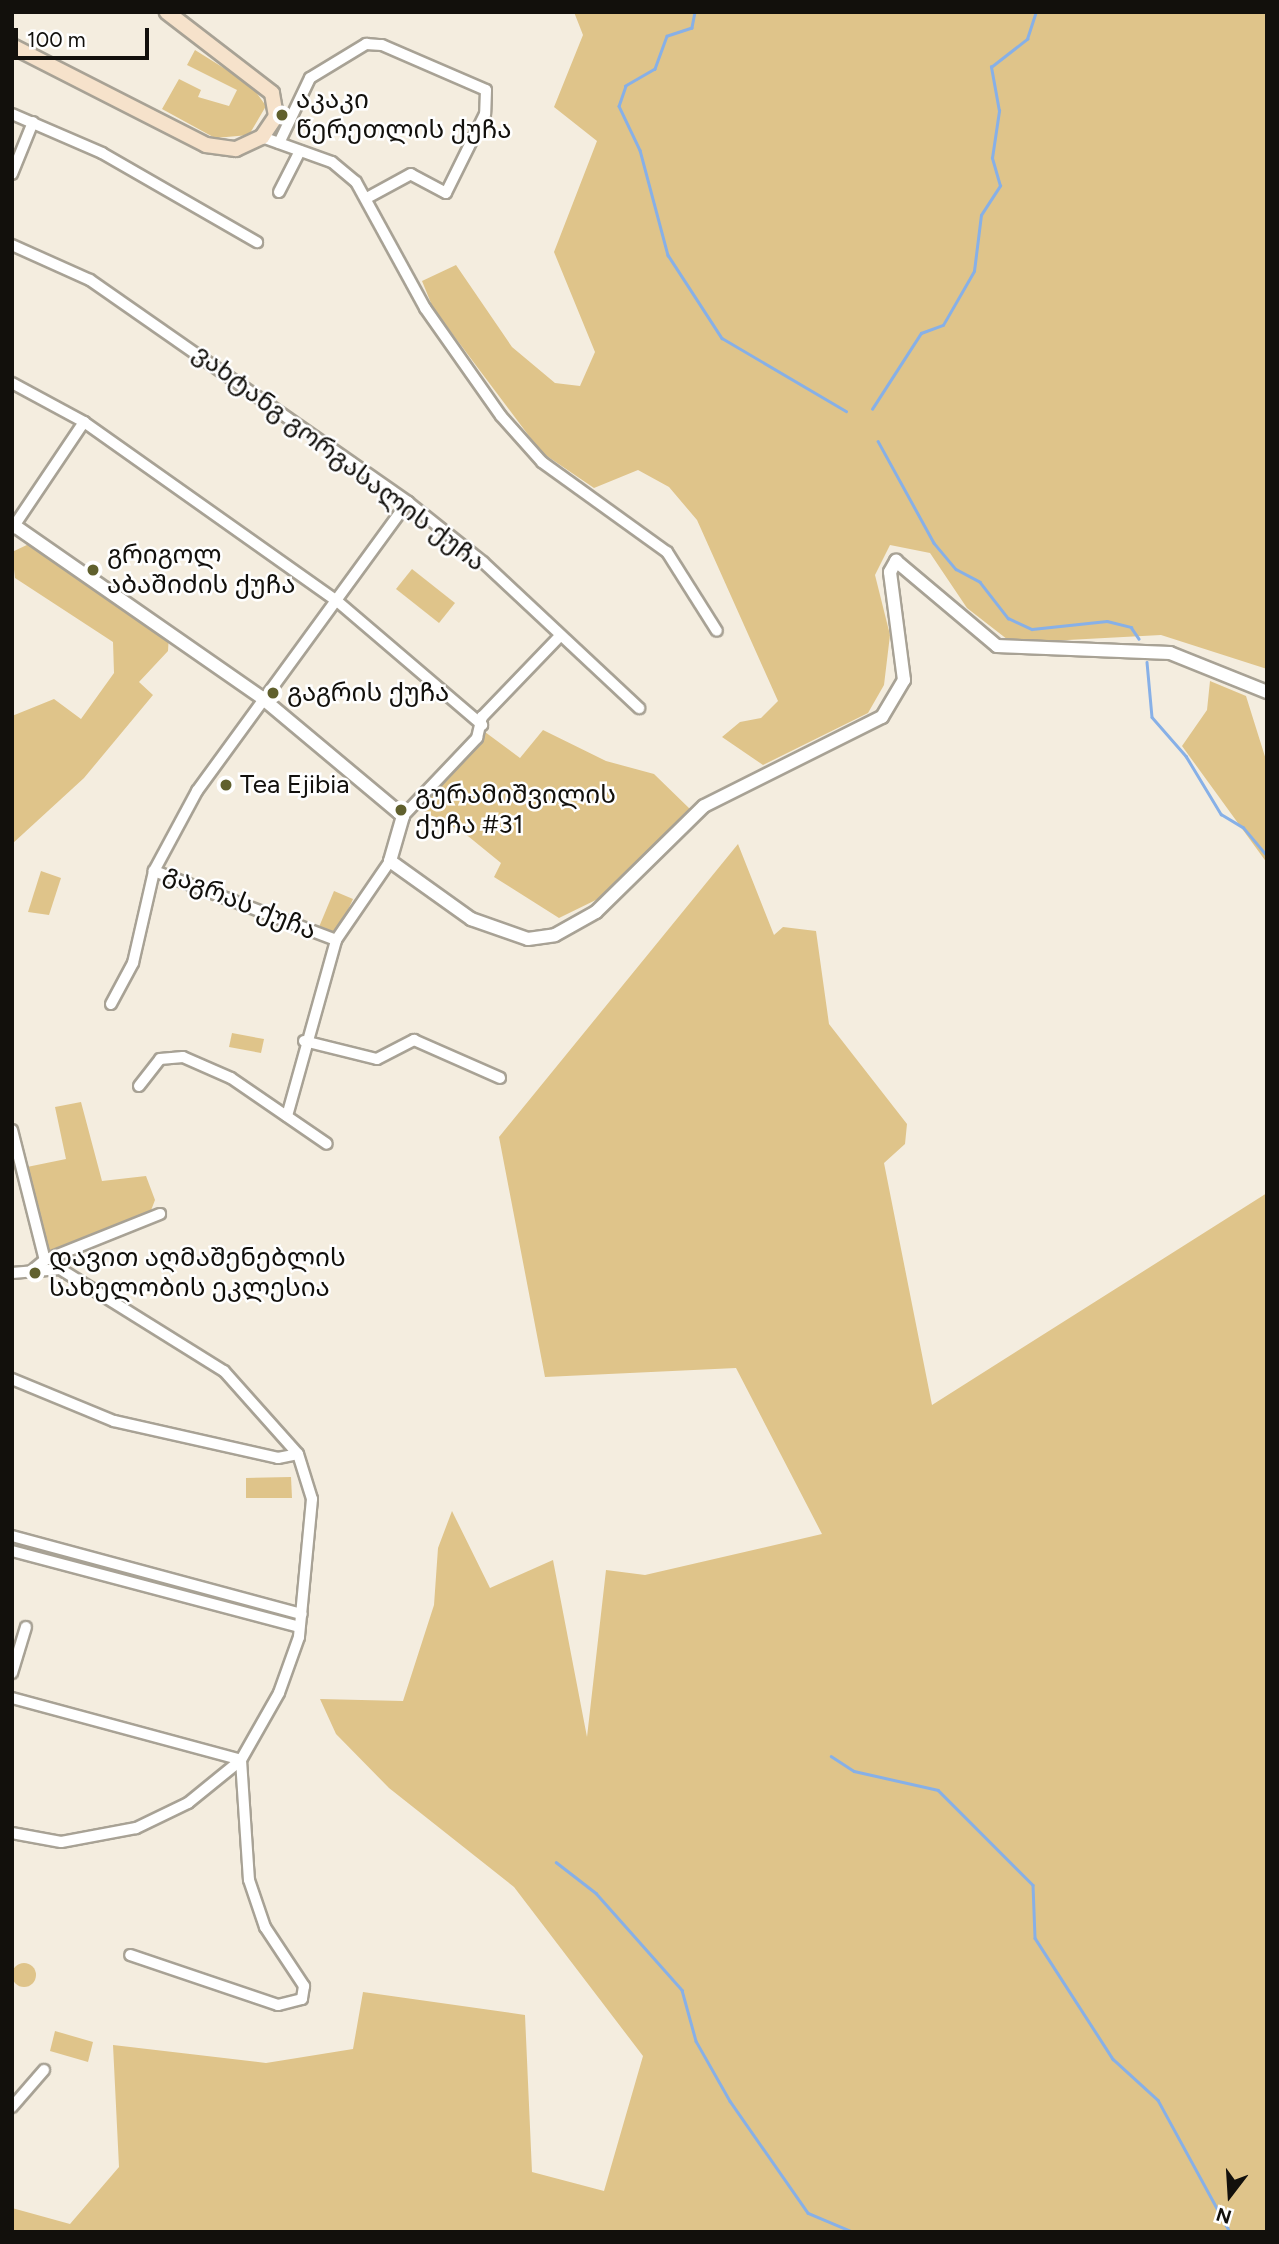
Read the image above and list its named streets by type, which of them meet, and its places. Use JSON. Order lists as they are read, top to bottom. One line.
{"streets":{"street":["ვახტანგ გორგასალის ქუჩა","გაგრას ქუჩა"]},"crossings":[["ვახტანგ გორგასალის ქუჩა","გაგრას ქუჩა"]],"places":["აკაკი წერეთლის ქუჩა","გრიგოლ აბაშიძის ქუჩა","გაგრის ქუჩა","Tea Ejibia","გურამიშვილის ქუჩა #31","დავით აღმაშენებლის სახელობის ეკლესია"],"scale_bar":"100 m","north":"bottom"}
